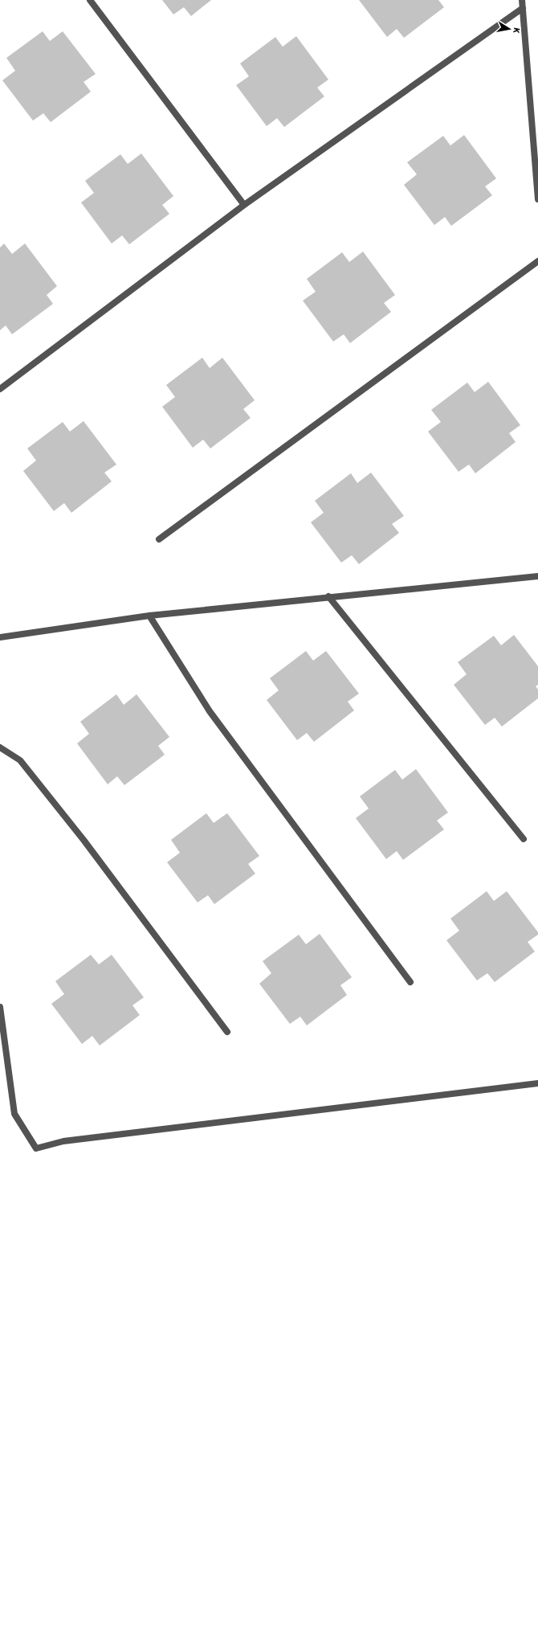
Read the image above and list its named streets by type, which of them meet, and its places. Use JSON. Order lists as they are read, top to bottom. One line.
{"north":"right"}
